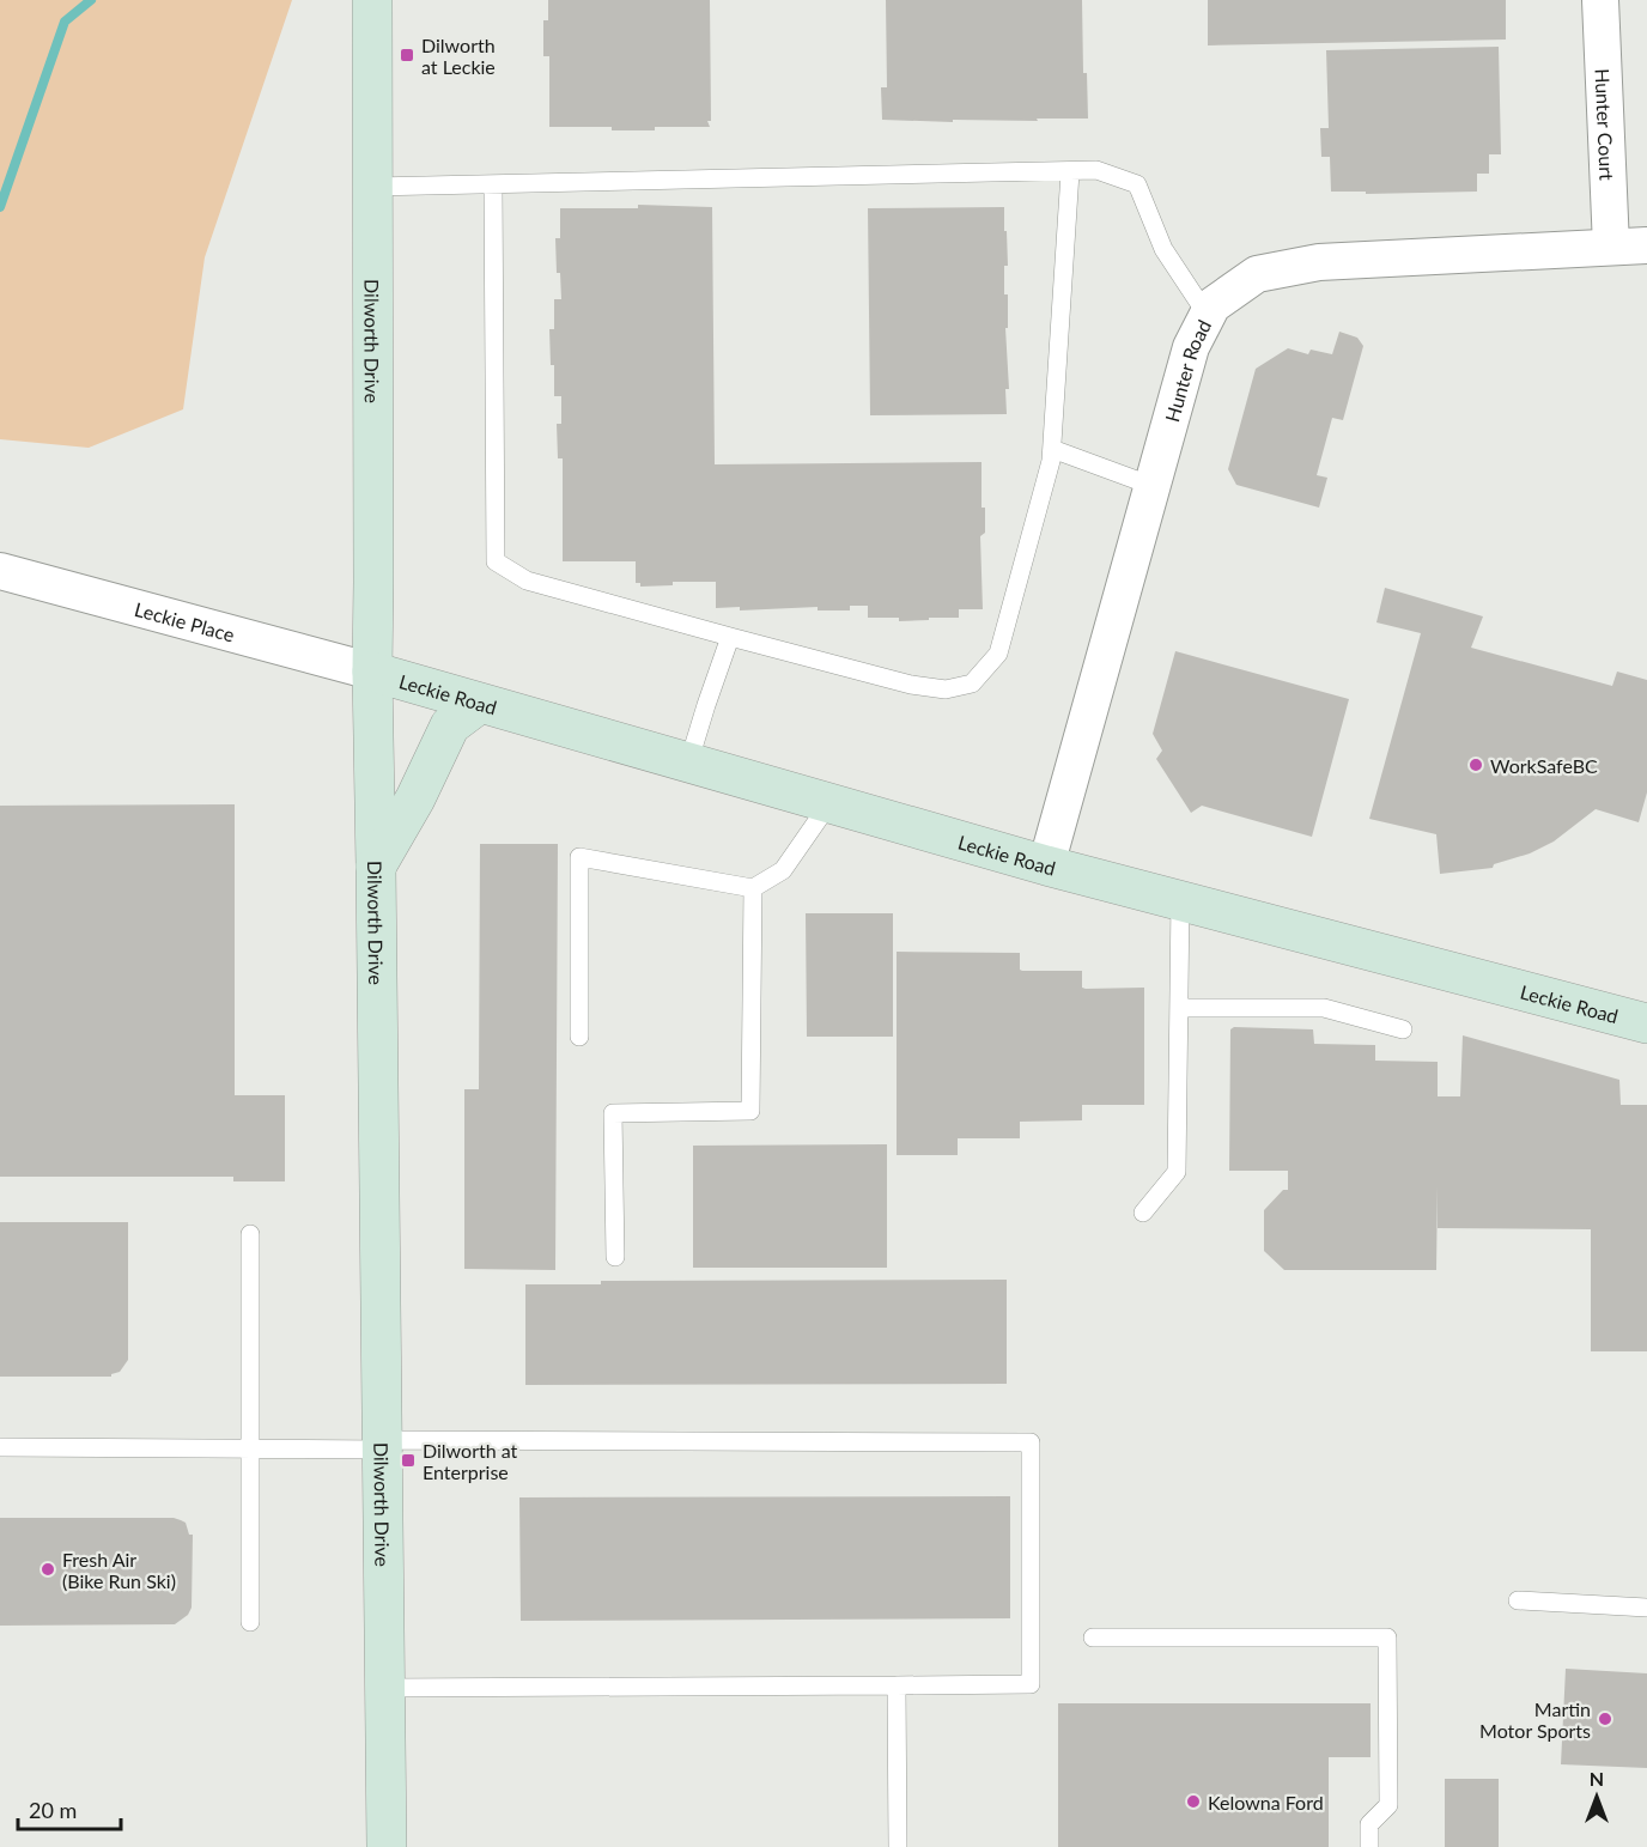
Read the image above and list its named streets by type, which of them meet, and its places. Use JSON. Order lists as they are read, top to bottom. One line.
{"streets":{"main road":["Dilworth Drive","Leckie Road"],"street":["Hunter Court","Hunter Road","Leckie Place"]},"crossings":[["Hunter Court","Hunter Road"],["Dilworth Drive","Leckie Place"],["Dilworth Drive","Leckie Road"],["Hunter Road","Leckie Road"],["Leckie Place","Leckie Road"]],"places":{"transit":["Dilworth at Leckie","Dilworth at Enterprise"],"other":["WorkSafeBC","Fresh Air (Bike Run Ski)","Martin Motor Sports","Kelowna Ford"]},"scale_bar":"20 m","north":"top"}
